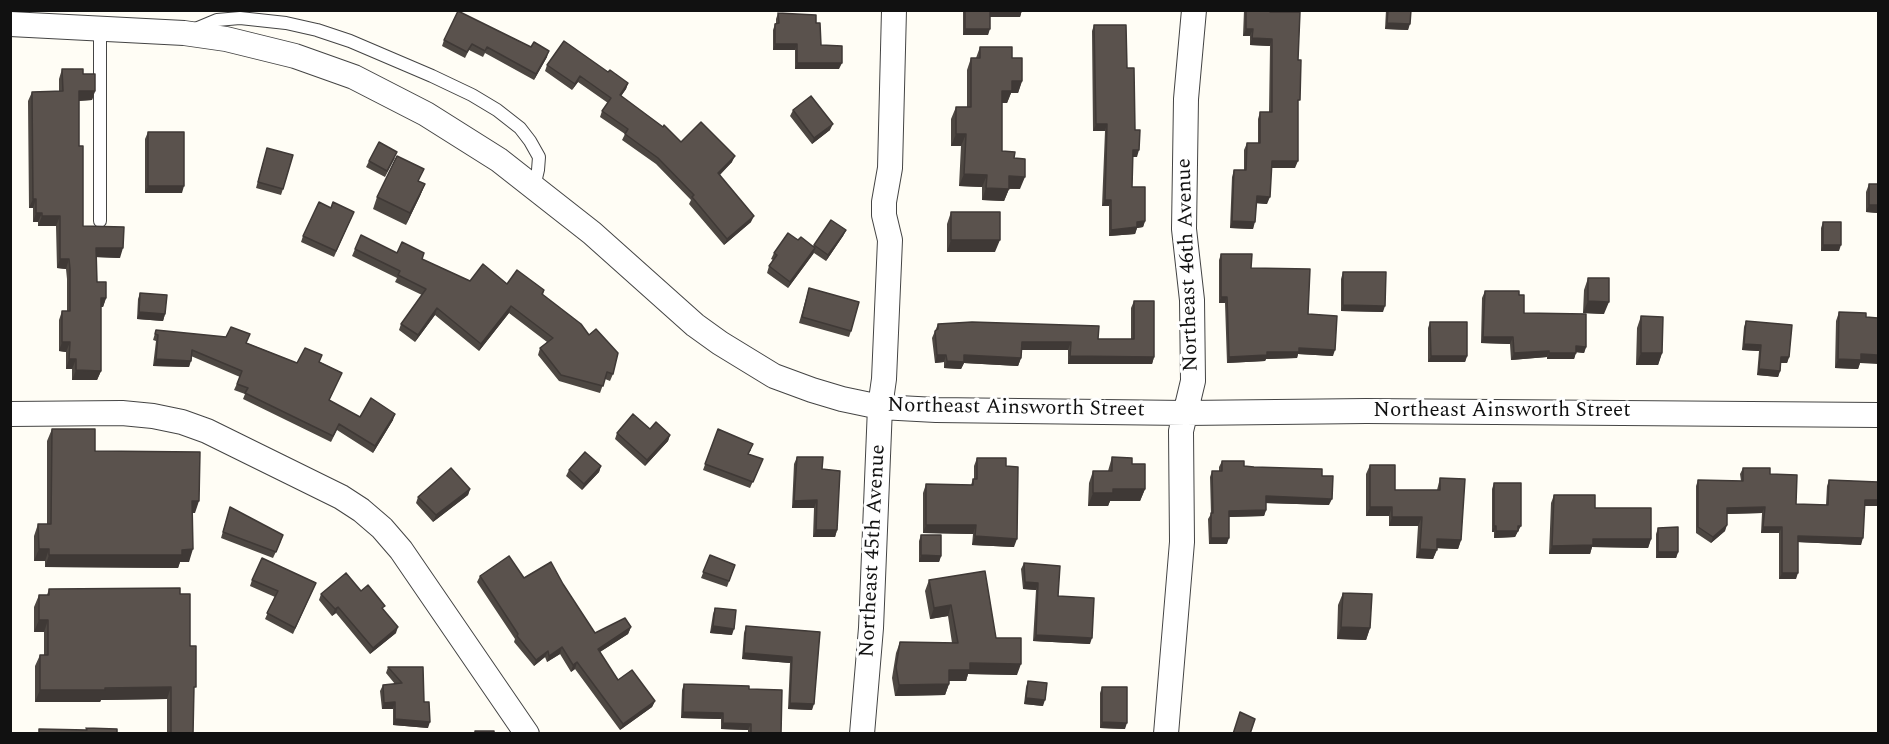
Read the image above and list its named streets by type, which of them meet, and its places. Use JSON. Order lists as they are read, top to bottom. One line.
{"streets":{"street":["Northeast 46th Avenue","Northeast Ainsworth Street","Northeast 45th Avenue"]},"crossings":[["Northeast 46th Avenue","Northeast Ainsworth Street"],["Northeast Ainsworth Street","Northeast 45th Avenue"]]}
